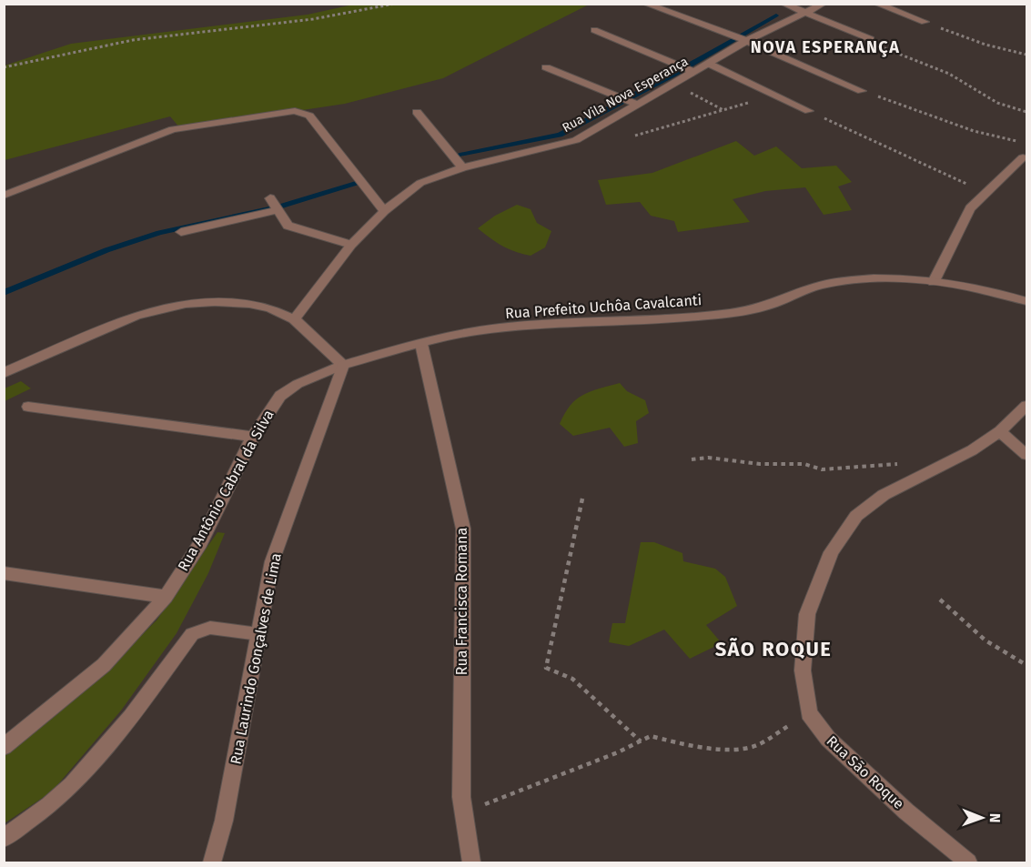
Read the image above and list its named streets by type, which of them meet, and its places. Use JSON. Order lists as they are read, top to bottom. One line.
{"streets":{"street":["Rua Vila Nova Esperança","Rua Prefeito Uchôa Cavalcanti","Rua Antônio Cabral da Silva","Rua Francisca Romana","Rua Laurindo Gonçalves de Lima","Rua São Roque"]},"crossings":[["Rua Prefeito Uchôa Cavalcanti","Rua Antônio Cabral da Silva"],["Rua Prefeito Uchôa Cavalcanti","Rua Francisca Romana"],["Rua Prefeito Uchôa Cavalcanti","Rua Laurindo Gonçalves de Lima"],["Rua Antônio Cabral da Silva","Rua Laurindo Gonçalves de Lima"]],"districts":["NOVA ESPERANÇA","SÃO ROQUE"],"north":"right"}
